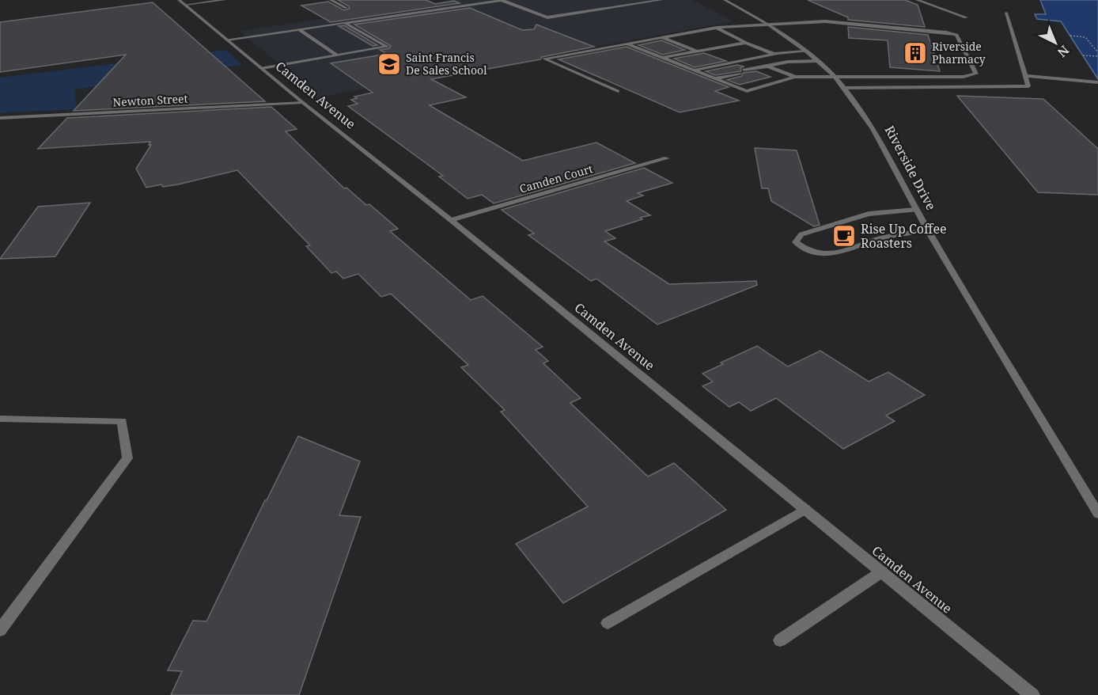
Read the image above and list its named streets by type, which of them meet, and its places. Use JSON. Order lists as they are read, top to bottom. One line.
{"streets":{"street":["Camden Avenue","Newton Street","Riverside Drive","Camden Court"]},"crossings":[["Camden Avenue","Newton Street"],["Camden Avenue","Camden Court"]],"places":{"building":["Riverside Pharmacy"],"school or university":["Saint Francis De Sales School"],"cafe":["Rise Up Coffee Roasters"]},"north":"bottom right"}
